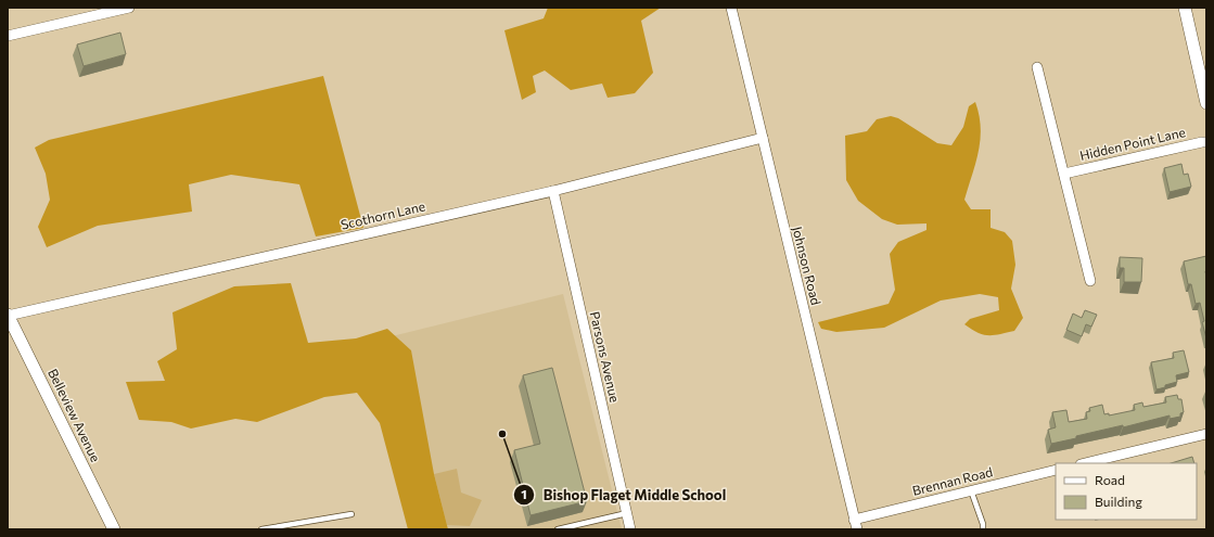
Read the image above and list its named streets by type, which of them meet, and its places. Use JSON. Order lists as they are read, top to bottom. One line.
{"streets":{"street":["Hidden Point Lane","Scothorn Lane","Johnson Road","Parsons Avenue","Belleview Avenue","Brennan Road"]},"crossings":[["Scothorn Lane","Johnson Road"],["Scothorn Lane","Parsons Avenue"],["Scothorn Lane","Belleview Avenue"],["Johnson Road","Brennan Road"]],"places":["Bishop Flaget Middle School"],"legend":["Road","Building"]}
